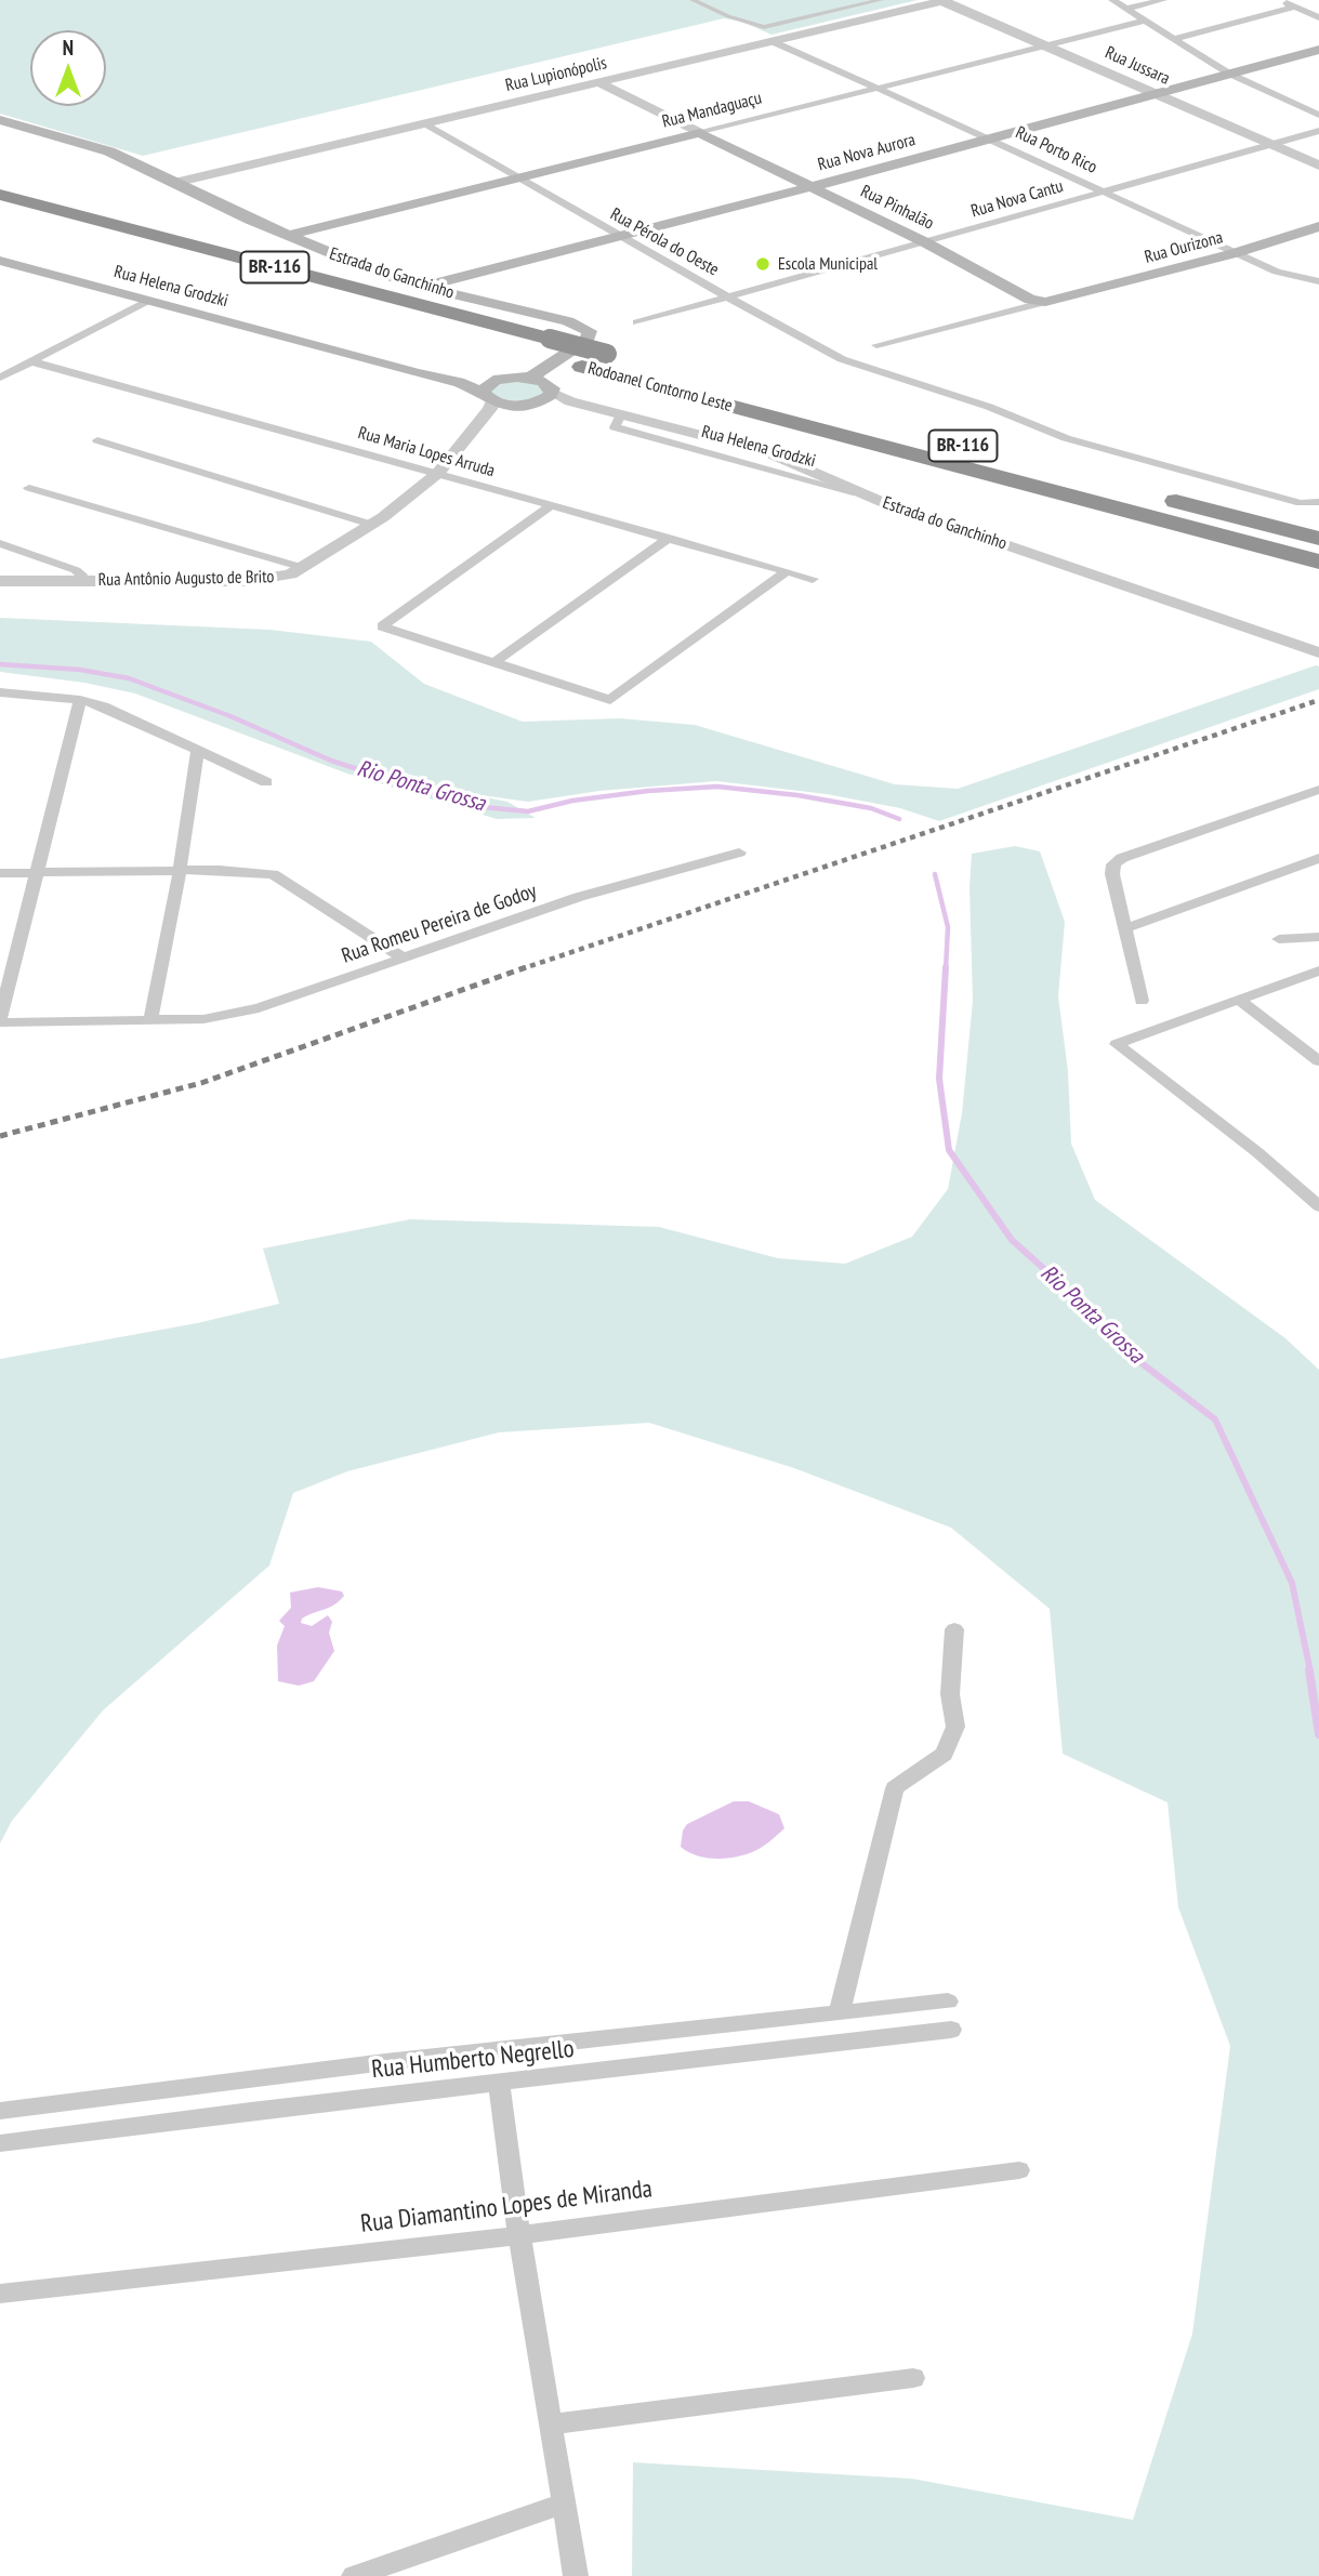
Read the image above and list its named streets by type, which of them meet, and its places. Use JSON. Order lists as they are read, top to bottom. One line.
{"streets":{"highway":["BR-116","Rodoanel Contorno Leste"],"main road":["Rua Mandaguaçu","Rua Nova Aurora","Rua Pinhalão","Rua Ourizona","Estrada do Ganchinho","Rua Helena Grodzki"],"street":["Rua Jussara","Rua Lupionópolis","Rua Porto Rico","Rua Nova Cantu","Rua Pérola do Oeste","Rua Maria Lopes Arruda","Rua Antônio Augusto de Brito","Rua Romeu Pereira de Godoy","Rua Humberto Negrello","Rua Diamantino Lopes de Miranda"]},"crossings":[["Rua Jussara","Rua Lupionópolis"],["Rua Jussara","Rua Mandaguaçu"],["Rua Jussara","Rua Nova Aurora"],["Rua Jussara","Rua Nova Cantu"],["Rua Lupionópolis","Rua Porto Rico"],["Rua Lupionópolis","Rua Pinhalão"],["Rua Lupionópolis","Rua Pérola do Oeste"],["Rua Lupionópolis","Estrada do Ganchinho"],["Rua Mandaguaçu","Rua Porto Rico"],["Rua Mandaguaçu","Rua Pinhalão"],["Rua Mandaguaçu","Rua Pérola do Oeste"],["Rua Mandaguaçu","Estrada do Ganchinho"],["Rua Porto Rico","Rua Nova Aurora"],["Rua Porto Rico","Rua Nova Cantu"],["Rua Porto Rico","Rua Ourizona"],["Rua Nova Aurora","Rua Pinhalão"],["Rua Nova Aurora","Rua Pérola do Oeste"],["Rua Nova Aurora","Estrada do Ganchinho"],["Rua Nova Cantu","Rua Pinhalão"],["Rua Nova Cantu","Rua Pérola do Oeste"],["Rua Pinhalão","Rua Ourizona"],["Rua Helena Grodzki","Rua Antônio Augusto de Brito"],["Rua Maria Lopes Arruda","Rua Antônio Augusto de Brito"]],"water":["Rio Ponta Grossa"],"places":["Escola Municipal"],"north":"top"}
